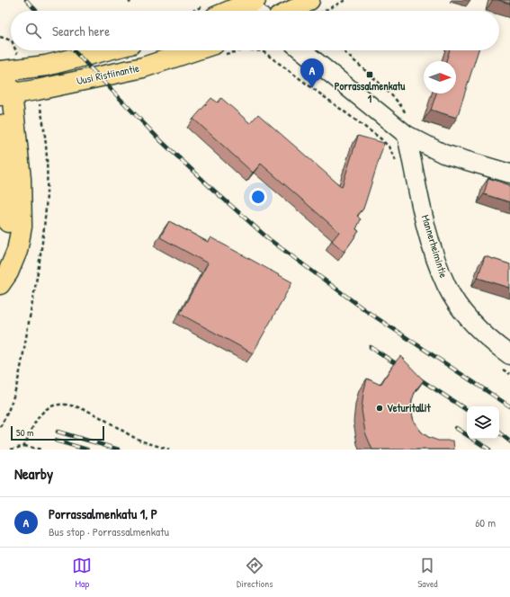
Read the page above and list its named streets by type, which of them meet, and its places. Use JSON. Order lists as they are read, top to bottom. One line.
{"streets":{"main road":["Uusi Ristiinantie"],"street":["Mannerheimintie"]},"places":{"transit":["Porrassalmenkatu 1"],"other":["Veturitallit"]},"scale_bar":"50 m","north":"right","page":{"search":"Search here","pins":"A","scale":"50 m","heading":"Nearby","list":[{"mark":"A","name":"Porrassalmenkatu 1, P","note":"Bus stop · Porrassalmenkatu","value":"60 m"}],"nav":["Map","Directions","Saved"]}}
